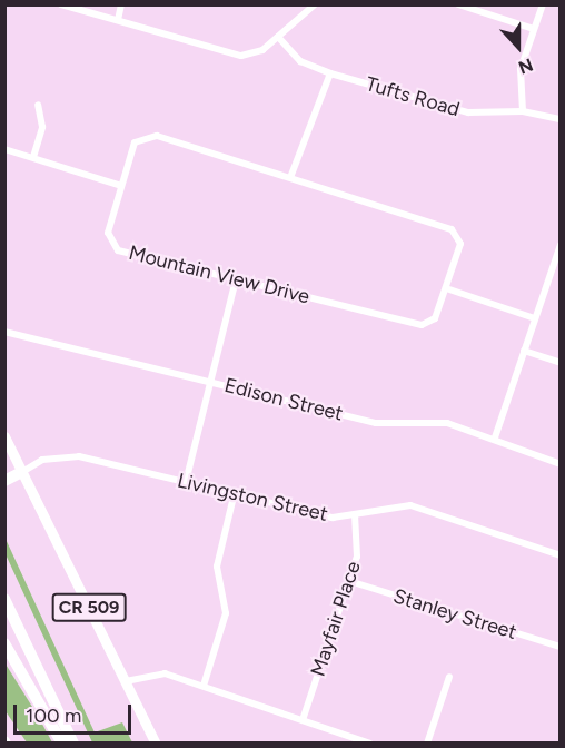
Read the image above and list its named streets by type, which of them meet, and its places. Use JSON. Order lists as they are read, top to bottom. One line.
{"streets":{"main road":["CR 509"],"street":["Tufts Road","Mountain View Drive","Edison Street","Livingston Street","Stanley Street","Mayfair Place"]},"crossings":[["Livingston Street","CR 509"],["Livingston Street","Mayfair Place"],["Stanley Street","Mayfair Place"]],"scale_bar":"100 m","north":"bottom"}
